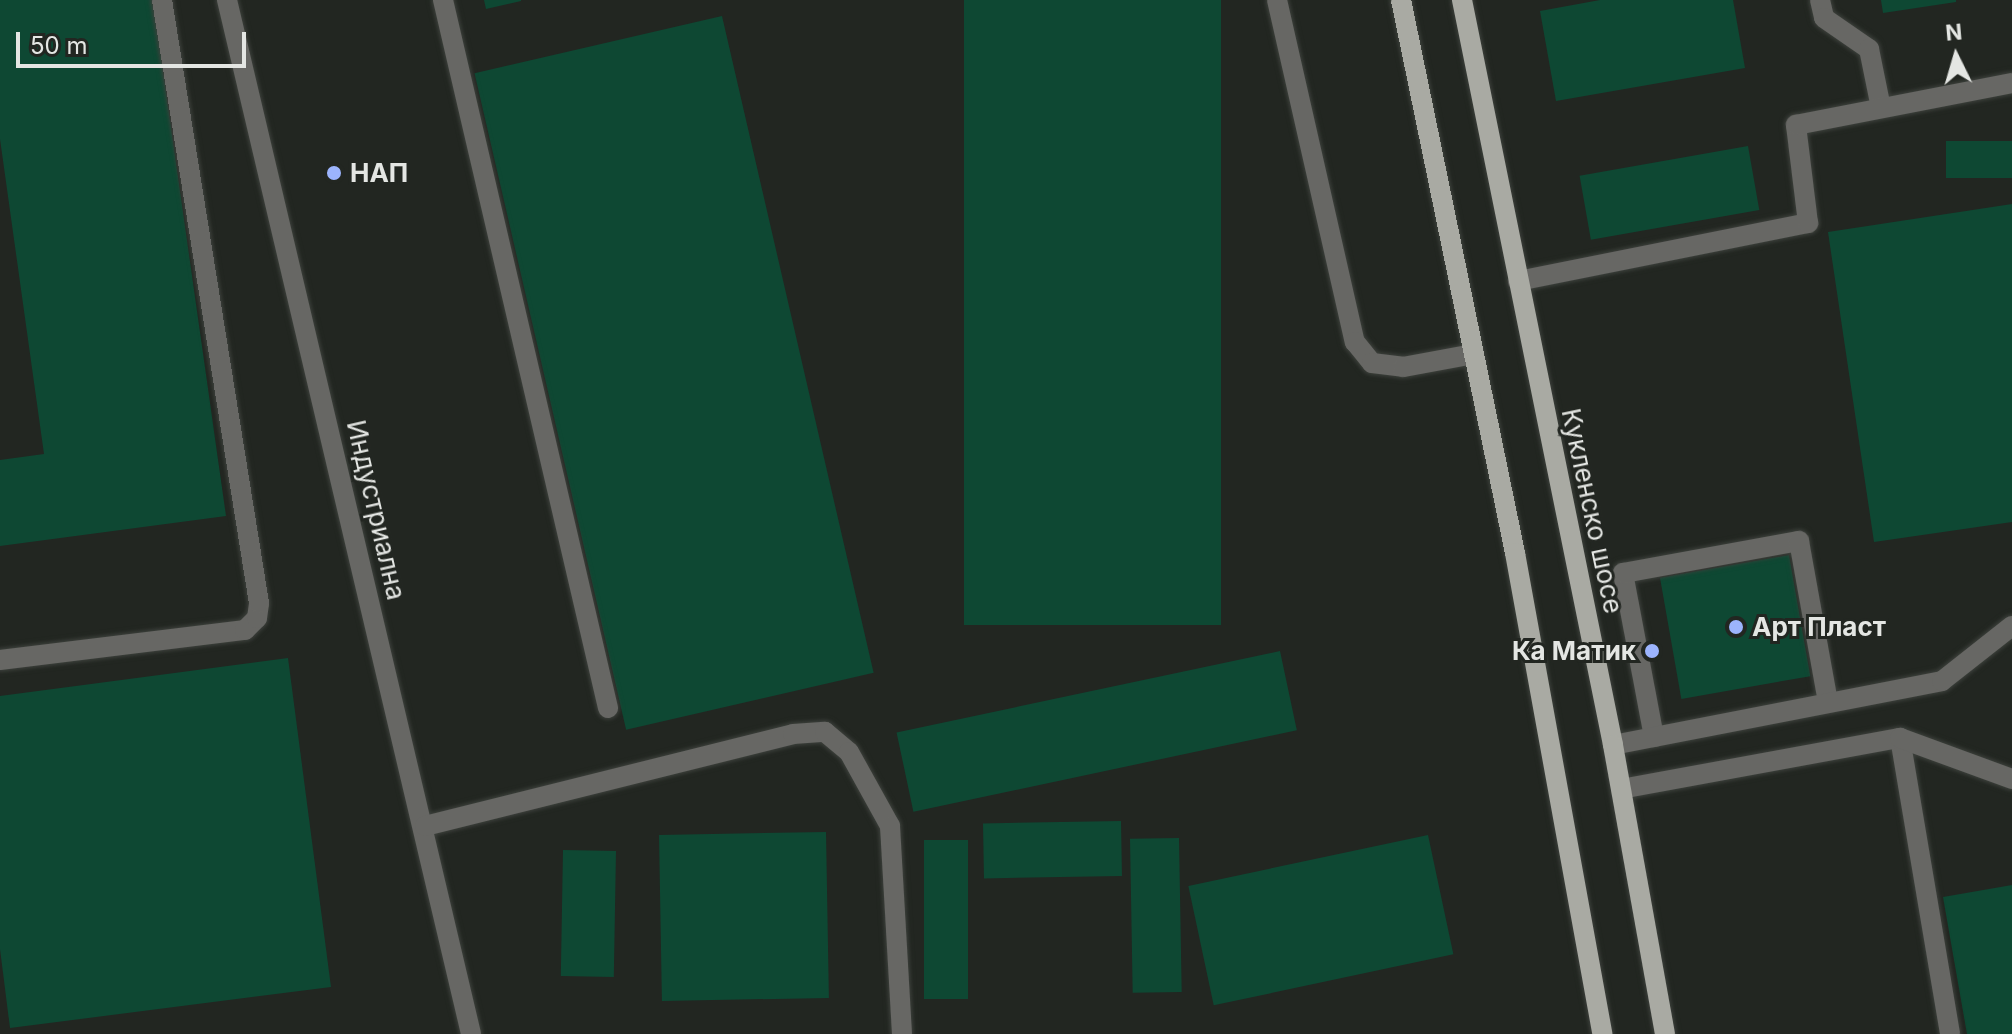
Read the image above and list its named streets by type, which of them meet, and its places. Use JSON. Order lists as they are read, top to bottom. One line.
{"streets":{"main road":["Кукленско шосе"],"street":["Индустриална"]},"places":["НАП","Арт Пласт","Ка Матик"],"scale_bar":"50 m","north":"top"}
